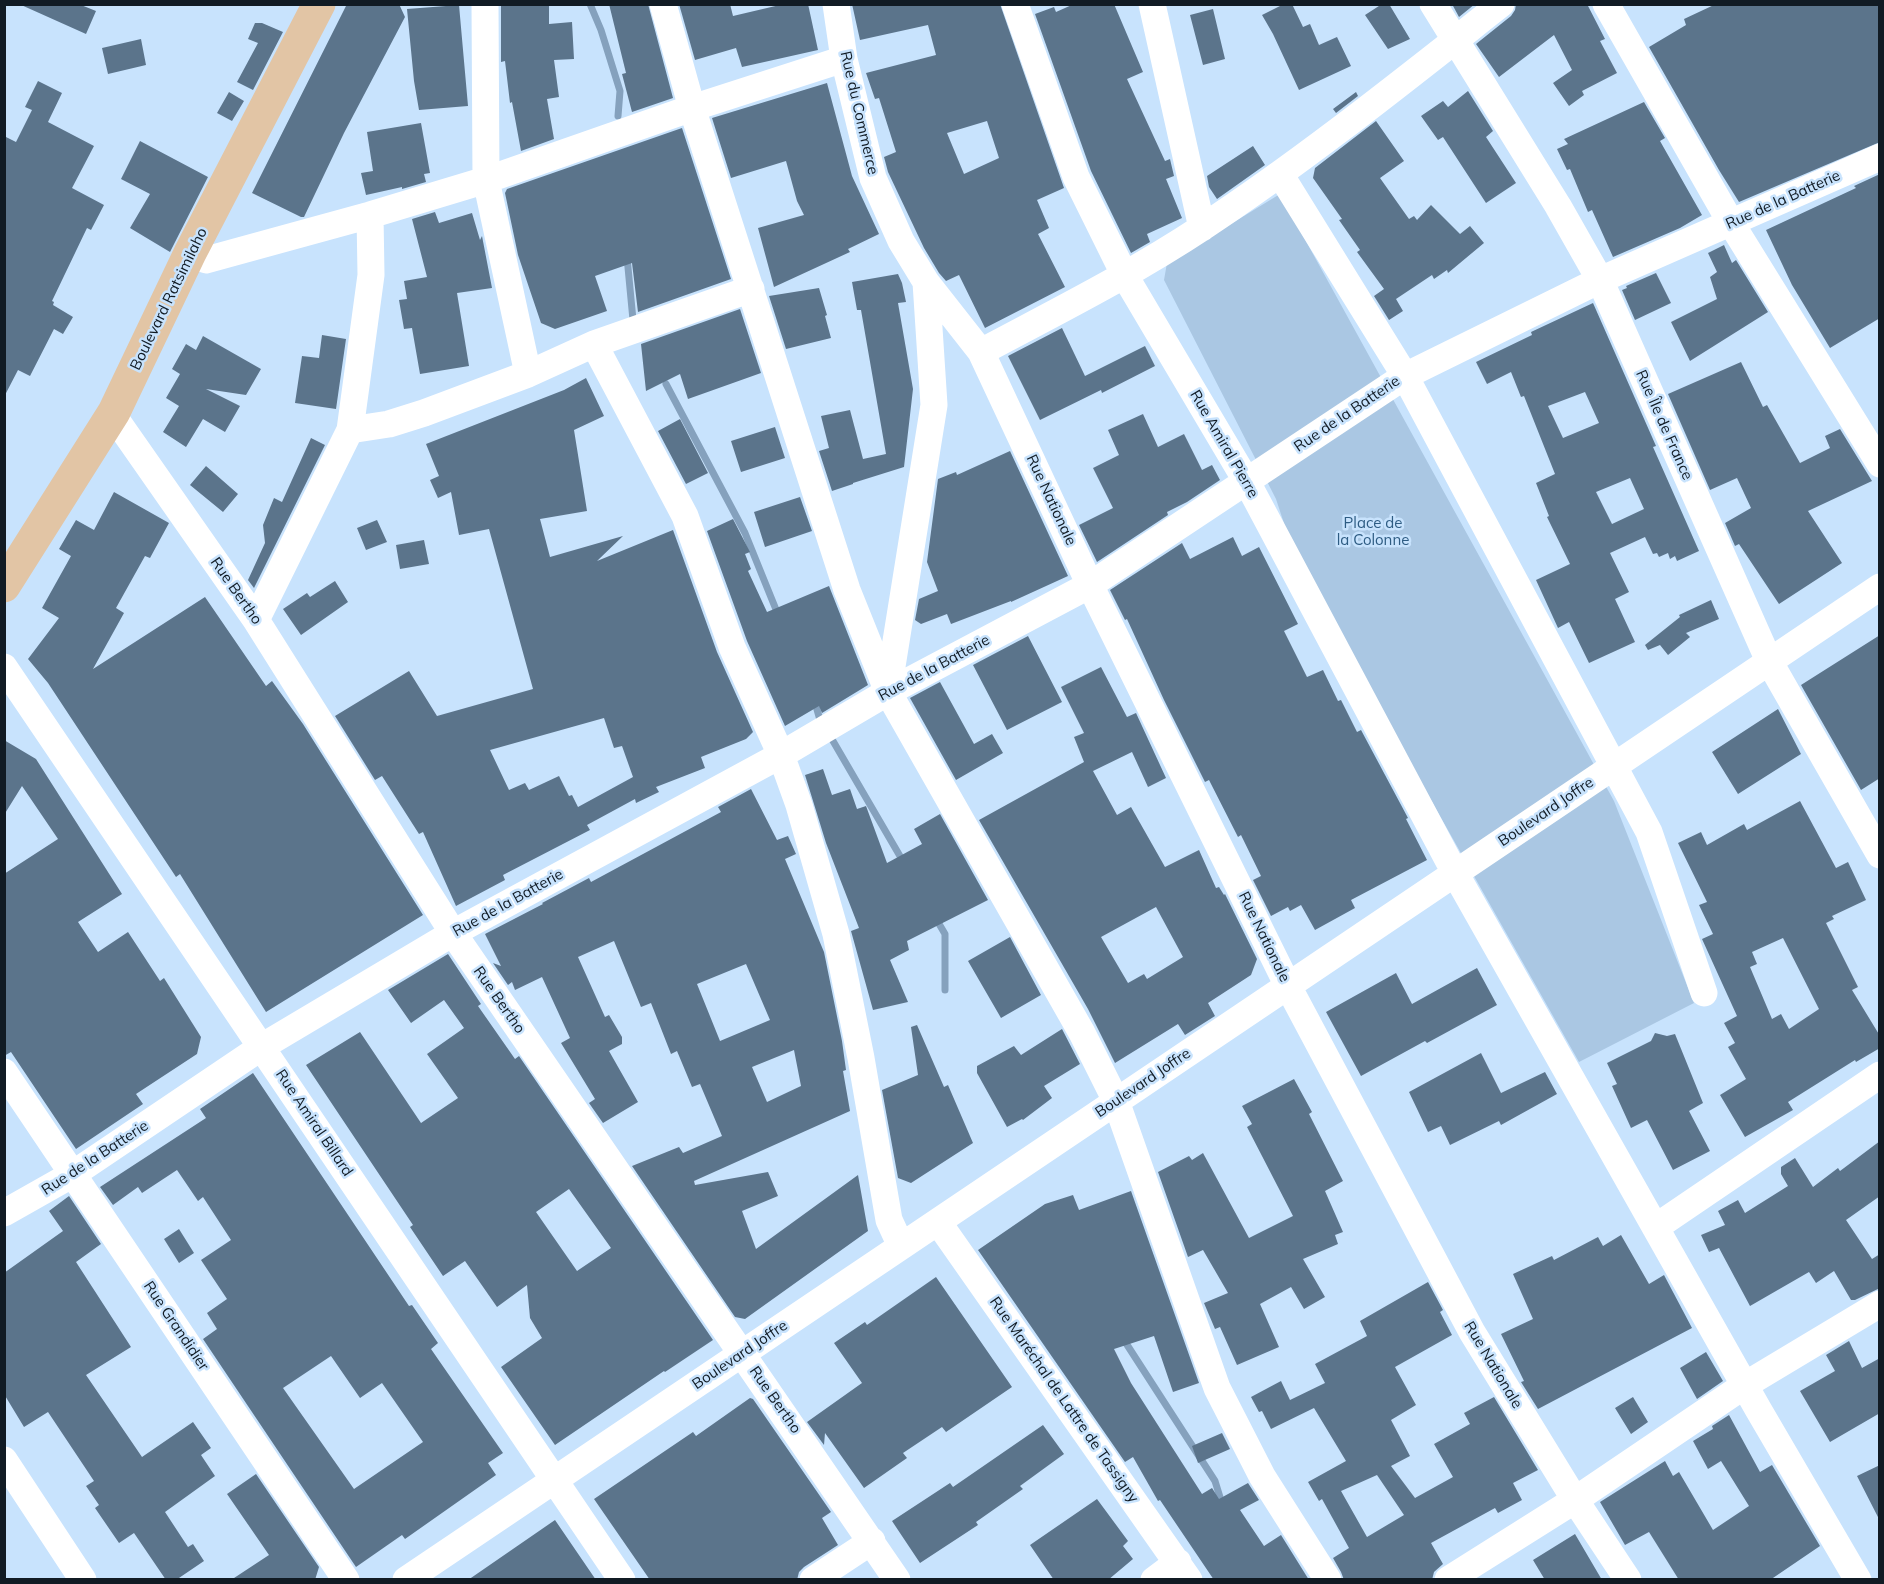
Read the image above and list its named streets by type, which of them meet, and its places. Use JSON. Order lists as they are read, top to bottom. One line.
{"streets":{"main road":["Boulevard Ratsimilaho"],"street":["Rue du Commerce","Rue de la Batterie","Rue Île de France","Rue Amiral Pierre","Rue Nationale","Rue Bertho","Boulevard Joffre","Rue Amiral Billard","Rue Grandidier","Rue Maréchal de Lattre de Tassigny"]},"crossings":[["Rue du Commerce","Rue Nationale"],["Rue de la Batterie","Rue Île de France"],["Rue de la Batterie","Rue Amiral Pierre"],["Rue de la Batterie","Rue Nationale"],["Rue de la Batterie","Rue Bertho"],["Rue de la Batterie","Rue Amiral Billard"],["Rue de la Batterie","Rue Grandidier"],["Boulevard Ratsimilaho","Rue Bertho"],["Rue Île de France","Boulevard Joffre"],["Rue Amiral Pierre","Boulevard Joffre"],["Rue Nationale","Boulevard Joffre"],["Rue Bertho","Boulevard Joffre"],["Boulevard Joffre","Rue Amiral Billard"],["Boulevard Joffre","Rue Maréchal de Lattre de Tassigny"]],"parks":["Place de la Colonne"]}
